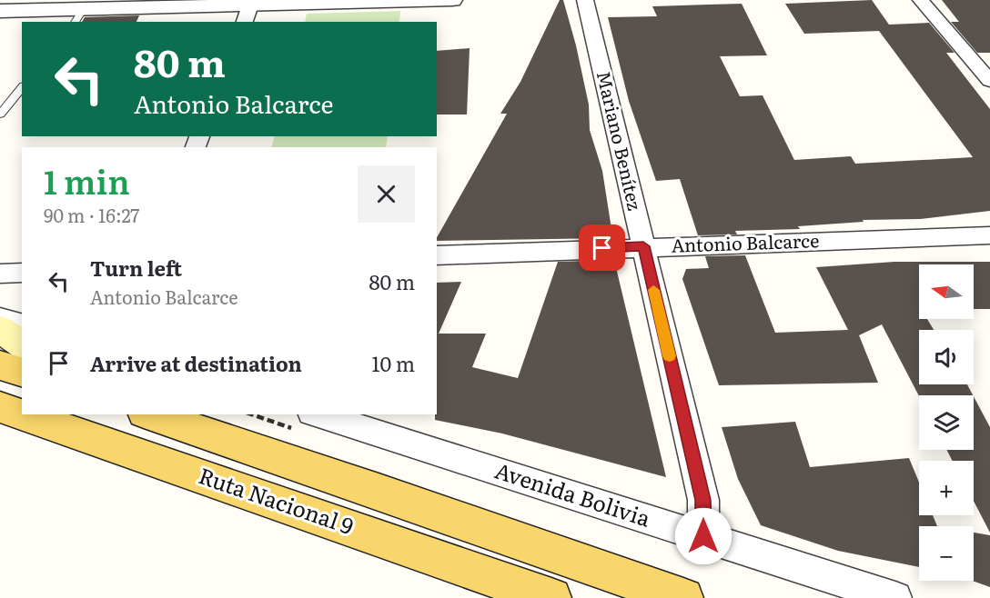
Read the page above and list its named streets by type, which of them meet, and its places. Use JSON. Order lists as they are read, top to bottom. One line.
{"streets":{"main road":["Ruta Nacional 9"],"street":["Mariano Benítez","Antonio Balcarce","Avenida Bolivia"]},"crossings":[["Mariano Benítez","Antonio Balcarce"],["Mariano Benítez","Avenida Bolivia"]],"north":"left","page":{"turn":["80 m","Antonio Balcarce"],"heading":["1 min","90 m · 16:27"],"list":[{"name":"Turn left","note":"Antonio Balcarce","value":"80 m"},{"name":"Arrive at destination","value":"10 m"}],"map_buttons":["+","−"]}}
